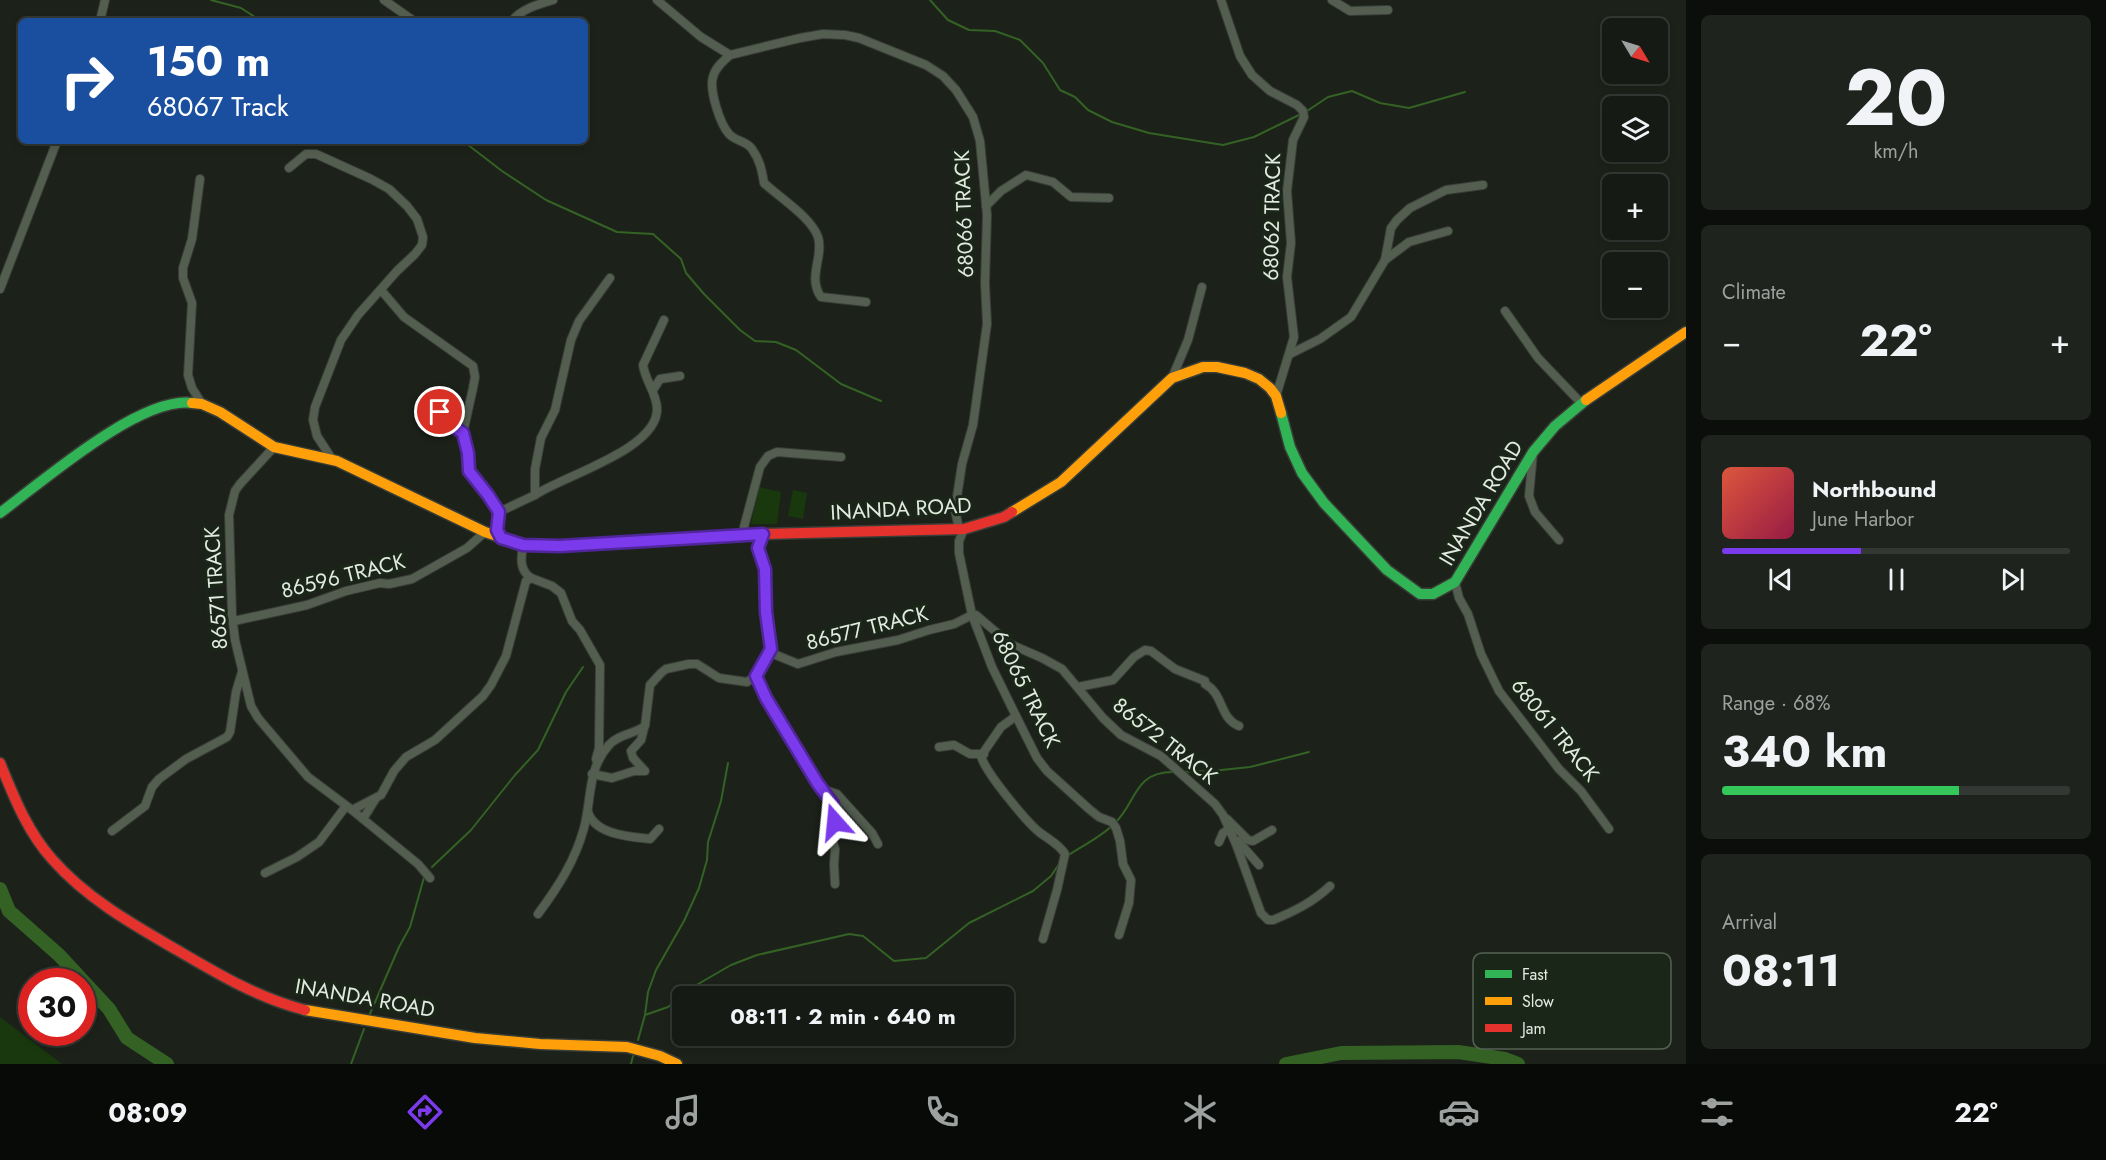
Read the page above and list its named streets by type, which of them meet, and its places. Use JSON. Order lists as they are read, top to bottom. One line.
{"streets":{"street":["68066 TRACK","68062 TRACK","INANDA ROAD","86596 TRACK","86571 TRACK","86577 TRACK","68065 TRACK","68061 TRACK","86572 TRACK"]},"crossings":[["68066 TRACK","INANDA ROAD"],["68066 TRACK","68065 TRACK"],["68062 TRACK","INANDA ROAD"],["INANDA ROAD","86596 TRACK"],["INANDA ROAD","86571 TRACK"],["INANDA ROAD","68065 TRACK"],["INANDA ROAD","68061 TRACK"],["86596 TRACK","86571 TRACK"],["86577 TRACK","68065 TRACK"],["86577 TRACK","86572 TRACK"],["68065 TRACK","86572 TRACK"]],"legend":["Fast","Slow","Jam"],"north":"bottom right","page":{"tile":[["20","km/h"],"Climate",["Range · 68%","340 km"],["Arrival","08:11"]],"map_buttons":["+","−"],"turn":["150 m","68067 Track"],"heat":["−","22°","+"],"song":["Northbound","June Harbor"],"limit":"30","trip":"08:11 · 2 min · 640 m","tabs":["08:09","22°"]}}
